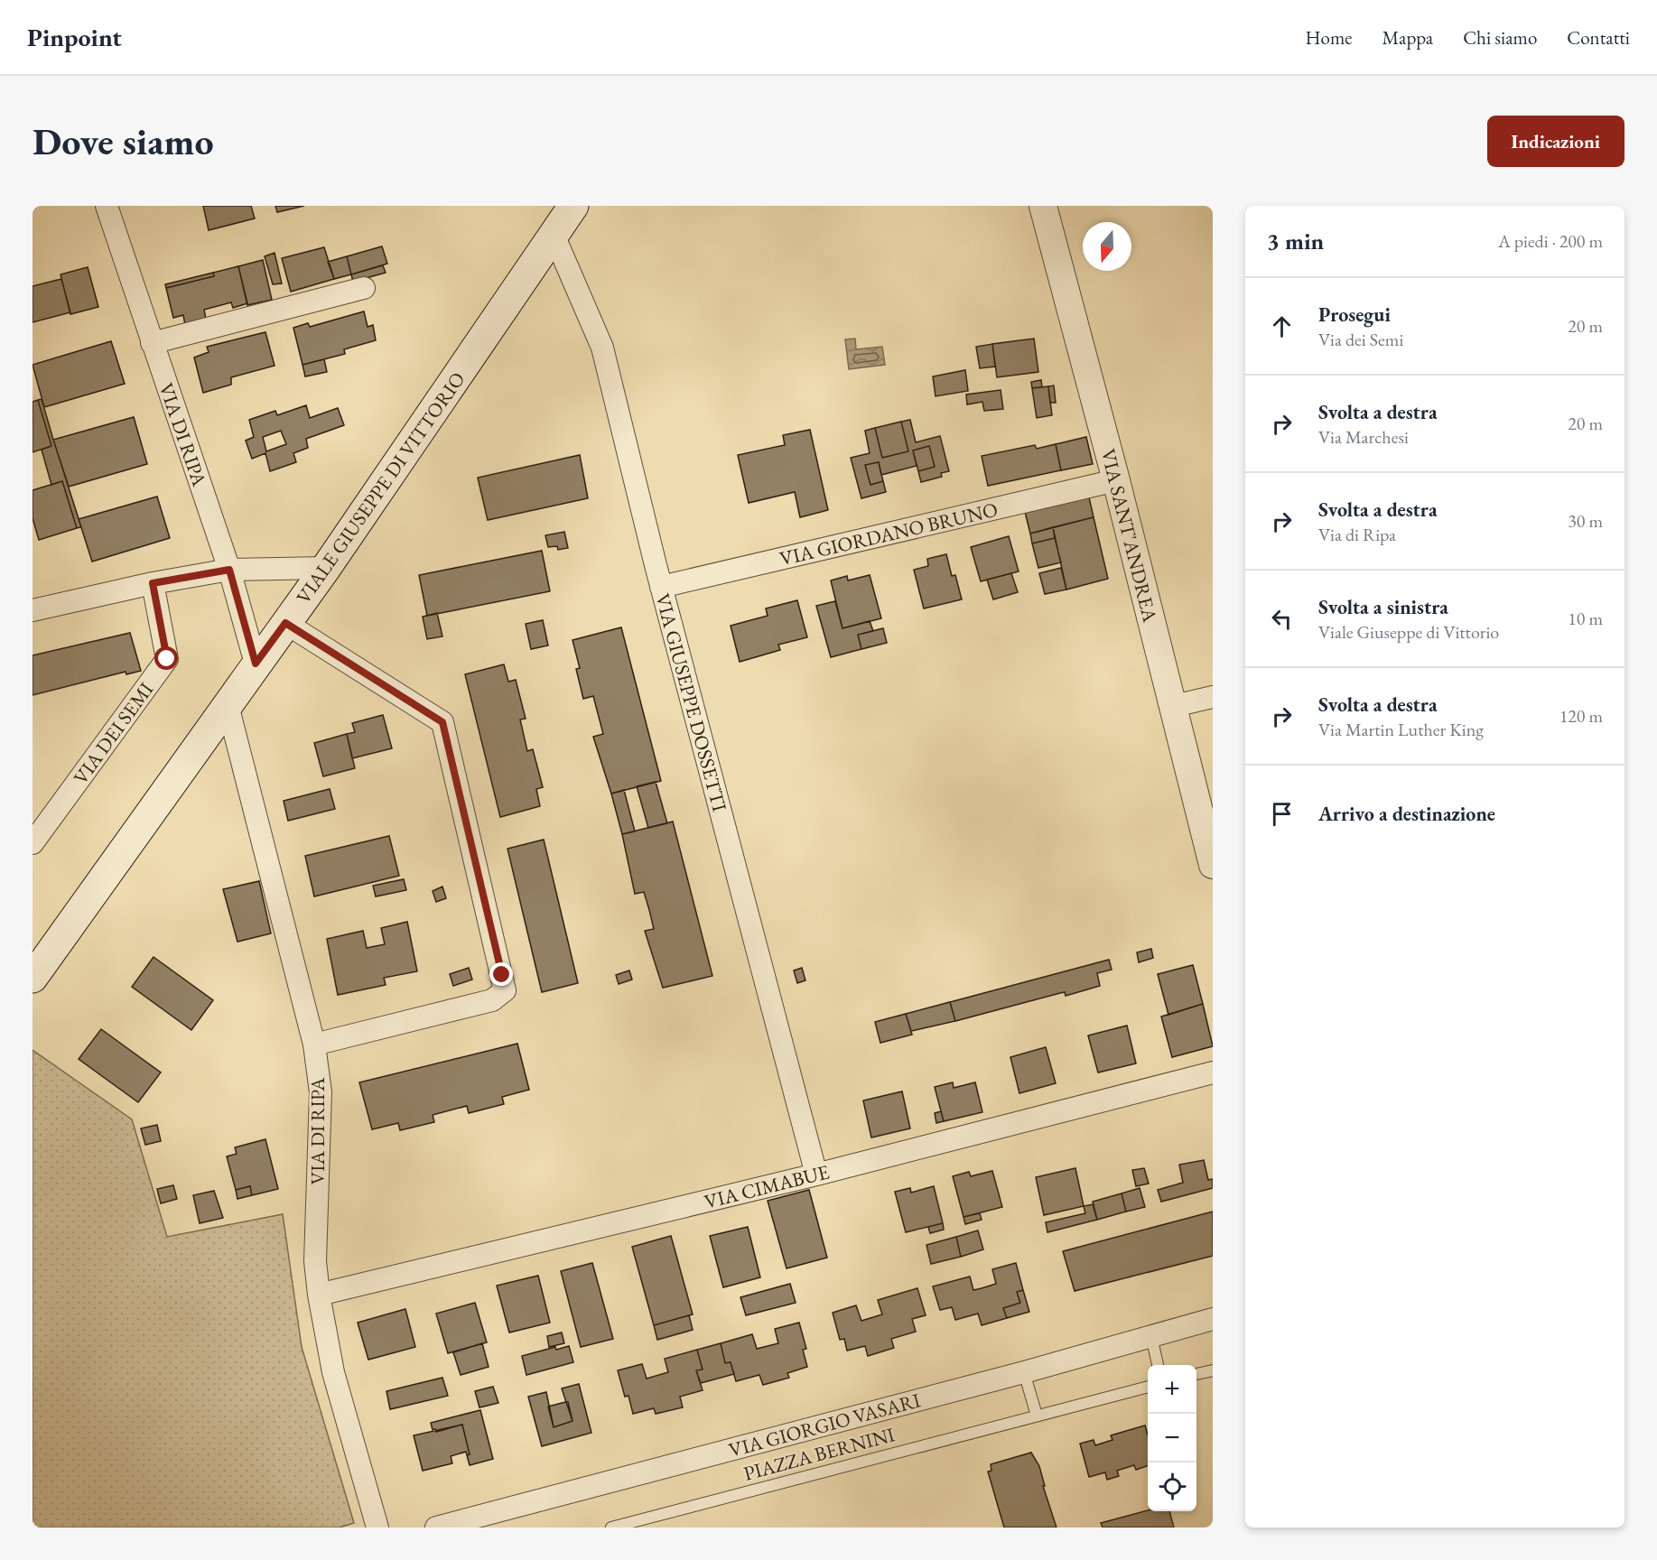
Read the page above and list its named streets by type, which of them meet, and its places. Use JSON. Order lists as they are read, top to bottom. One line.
{"streets":{"main road":["VIALE GIUSEPPE DI VITTORIO"],"street":["VIA DI RIPA","VIA GIORDANO BRUNO","VIA SANT'ANDREA","VIA GIUSEPPE DOSSETTI","VIA DEI SEMI","VIA CIMABUE","VIA GIORGIO VASARI"],"lane":["PIAZZA BERNINI"]},"crossings":[["VIA DI RIPA","VIALE GIUSEPPE DI VITTORIO"],["VIA DI RIPA","VIA CIMABUE"],["VIALE GIUSEPPE DI VITTORIO","VIA GIUSEPPE DOSSETTI"],["VIA GIORDANO BRUNO","VIA SANT'ANDREA"],["VIA GIORDANO BRUNO","VIA GIUSEPPE DOSSETTI"],["VIA GIUSEPPE DOSSETTI","VIA CIMABUE"]],"north":"bottom","page":{"header":"Pinpoint","nav":["Home","Mappa","Chi siamo","Contatti"],"buttons":"Indicazioni","title":"Dove siamo","heading":["3 min","A piedi · 200 m"],"list":[["Prosegui","Via dei Semi","20 m"],["Svolta a destra","Via Marchesi","20 m"],["Svolta a destra","Via di Ripa","30 m"],["Svolta a sinistra","Viale Giuseppe di Vittorio","10 m"],["Svolta a destra","Via Martin Luther King","120 m"],"Arrivo a destinazione"],"map_buttons":["+","−"]}}
